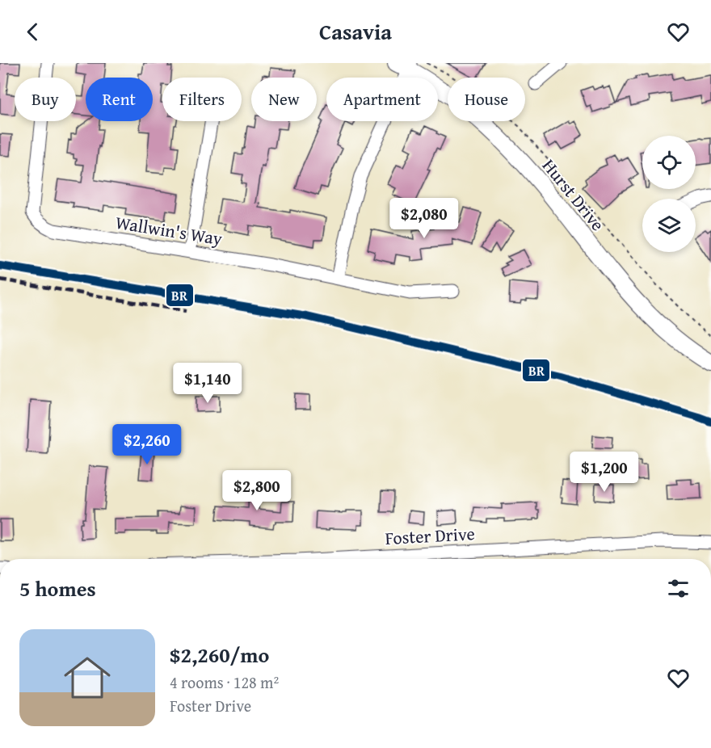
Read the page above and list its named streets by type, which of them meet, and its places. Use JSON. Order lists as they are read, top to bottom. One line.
{"streets":{"street":["Hurst Drive","Wallwin's Way","Foster Drive"]},"lines":["transit line BR"],"page":{"header":"Casavia","chip":["Buy","Rent","Filters","New","Apartment","House"],"price":["$2,080","$1,140","$2,260","$1,200","$2,800"],"heading":"5 homes","list":[{"name":"$2,260/mo","note":"4 rooms · 128 m² · Foster Drive"}]}}
